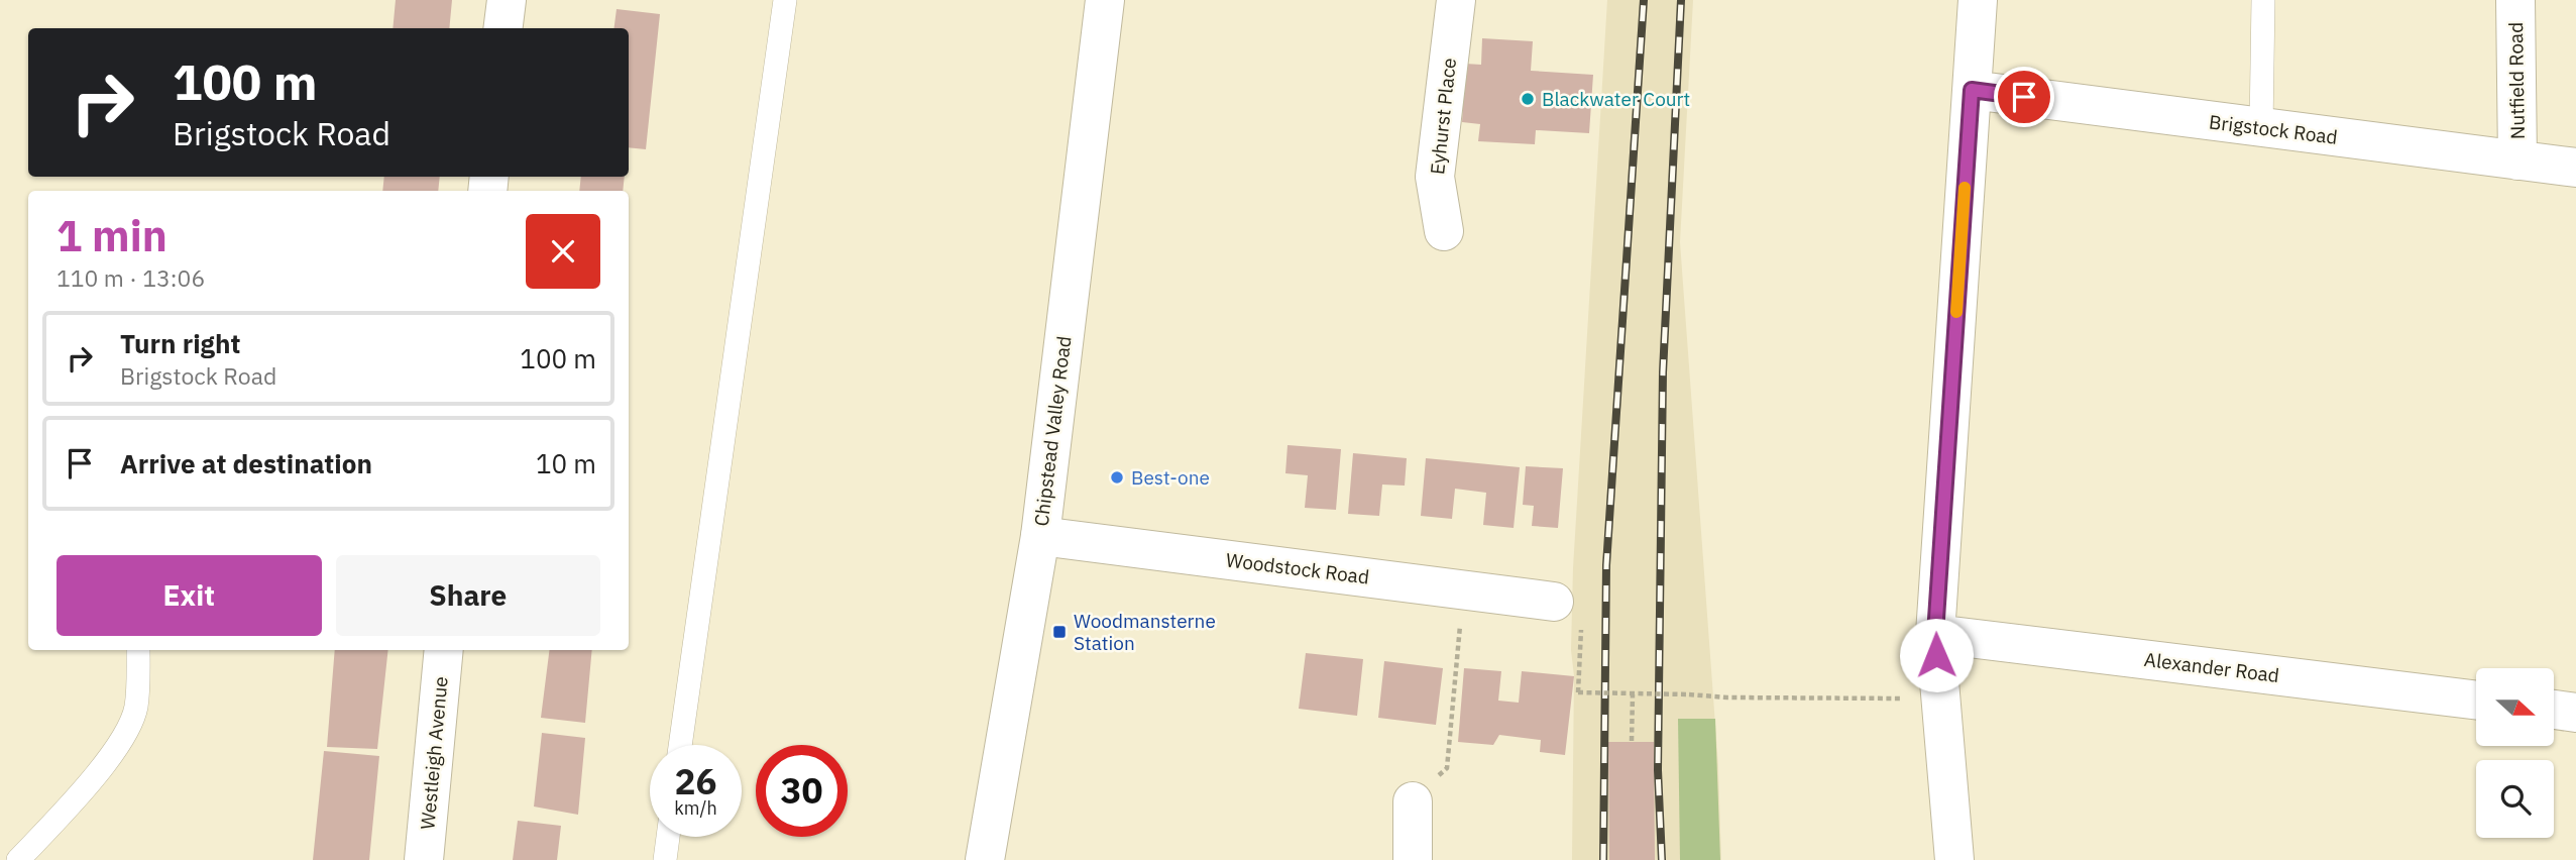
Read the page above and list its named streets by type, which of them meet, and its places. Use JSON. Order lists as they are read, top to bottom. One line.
{"streets":{"street":["Nutfield Road","Eyhurst Place","Brigstock Road","Chipstead Valley Road","Woodstock Road","Alexander Road","Westleigh Avenue"]},"crossings":[["Nutfield Road","Brigstock Road"],["Chipstead Valley Road","Woodstock Road"]],"places":{"other":["Blackwater Court","Best-one"],"transit":["Woodmansterne Station"]},"north":"right","page":{"turn":["100 m","Brigstock Road"],"heading":["1 min","110 m · 13:06"],"list":[{"name":"Turn right","note":"Brigstock Road","value":"100 m"},{"name":"Arrive at destination","value":"10 m"}],"buttons":["Exit","Share"],"speed":"26 km/h","limit":"30"}}
